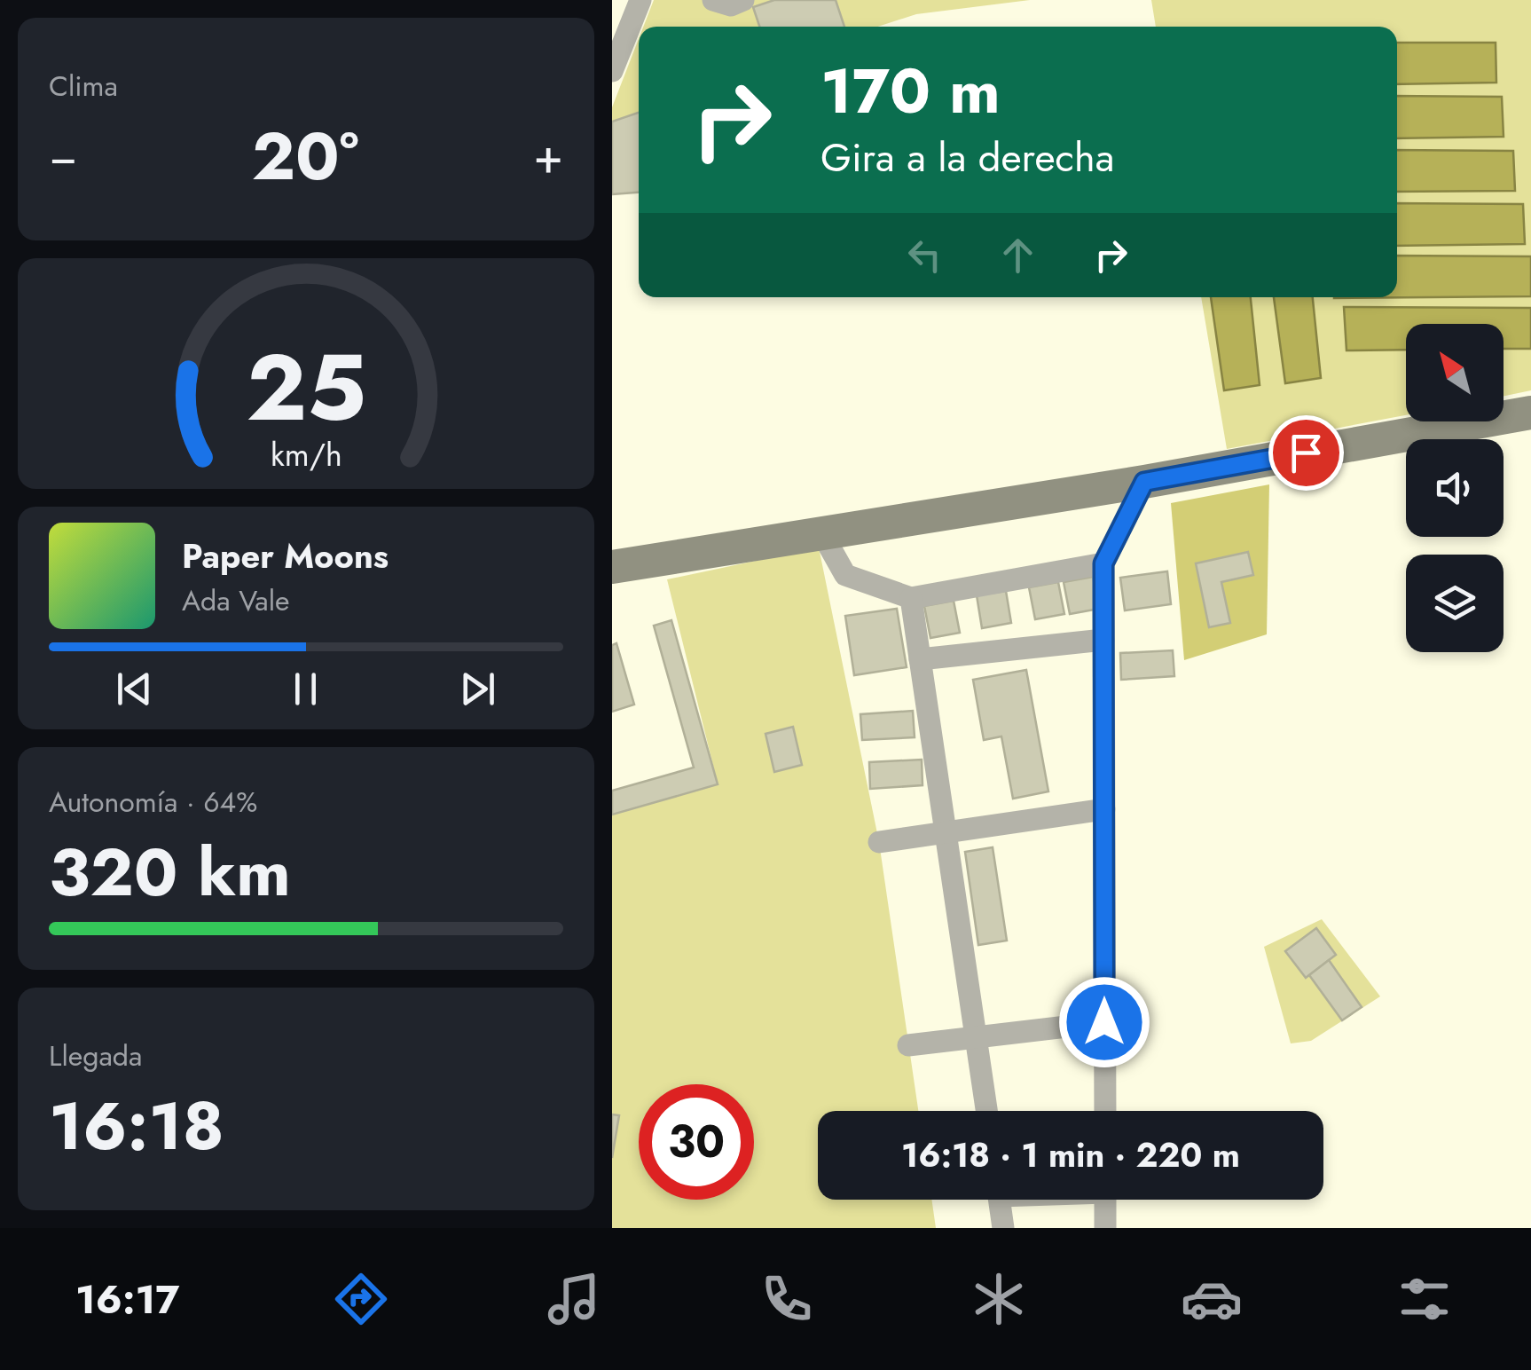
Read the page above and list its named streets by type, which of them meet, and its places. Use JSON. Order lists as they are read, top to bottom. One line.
{"north":"top left","page":{"tile":["Clima",["Autonomía · 64%","320 km"],["Llegada","16:18"]],"turn":["170 m","Gira a la derecha"],"heat":["−","20°","+"],"song":["Paper Moons","Ada Vale"],"limit":"30","trip":"16:18 · 1 min · 220 m","tabs":"16:17","gauge":["25","km/h"]}}
